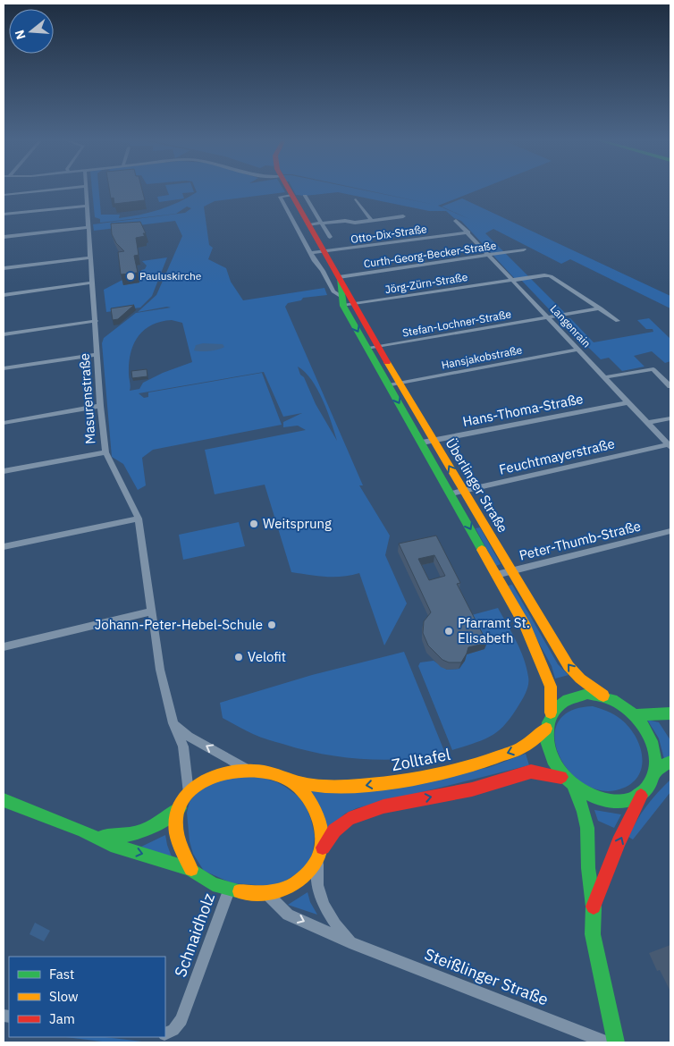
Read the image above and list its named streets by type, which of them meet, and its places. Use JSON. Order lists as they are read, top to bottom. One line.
{"streets":{"street":["Otto-Dix-Straße","Curth-Georg-Becker-Straße","Jörg-Zürn-Straße","Stefan-Lochner-Straße","Langenrain","Hansjakobstraße","Masurenstraße","Hans-Thoma-Straße","Feuchtmayerstraße","Überlinger Straße","Peter-Thumb-Straße","Zolltafel","Schnaidholz","Steißlinger Straße"]},"crossings":[["Otto-Dix-Straße","Langenrain"],["Otto-Dix-Straße","Überlinger Straße"],["Curth-Georg-Becker-Straße","Langenrain"],["Curth-Georg-Becker-Straße","Überlinger Straße"],["Jörg-Zürn-Straße","Stefan-Lochner-Straße"],["Jörg-Zürn-Straße","Langenrain"],["Jörg-Zürn-Straße","Überlinger Straße"],["Stefan-Lochner-Straße","Langenrain"],["Stefan-Lochner-Straße","Überlinger Straße"],["Langenrain","Hansjakobstraße"],["Langenrain","Hans-Thoma-Straße"],["Langenrain","Feuchtmayerstraße"],["Hansjakobstraße","Überlinger Straße"],["Masurenstraße","Zolltafel"],["Masurenstraße","Schnaidholz"],["Masurenstraße","Steißlinger Straße"],["Hans-Thoma-Straße","Überlinger Straße"],["Feuchtmayerstraße","Überlinger Straße"],["Überlinger Straße","Peter-Thumb-Straße"],["Überlinger Straße","Zolltafel"],["Zolltafel","Schnaidholz"],["Zolltafel","Steißlinger Straße"],["Schnaidholz","Steißlinger Straße"]],"places":["Pauluskirche","Weitsprung","Johann-Peter-Hebel-Schule","Pfarramt St. Elisabeth","Velofit"],"legend":["Fast","Slow","Jam"],"north":"left"}
